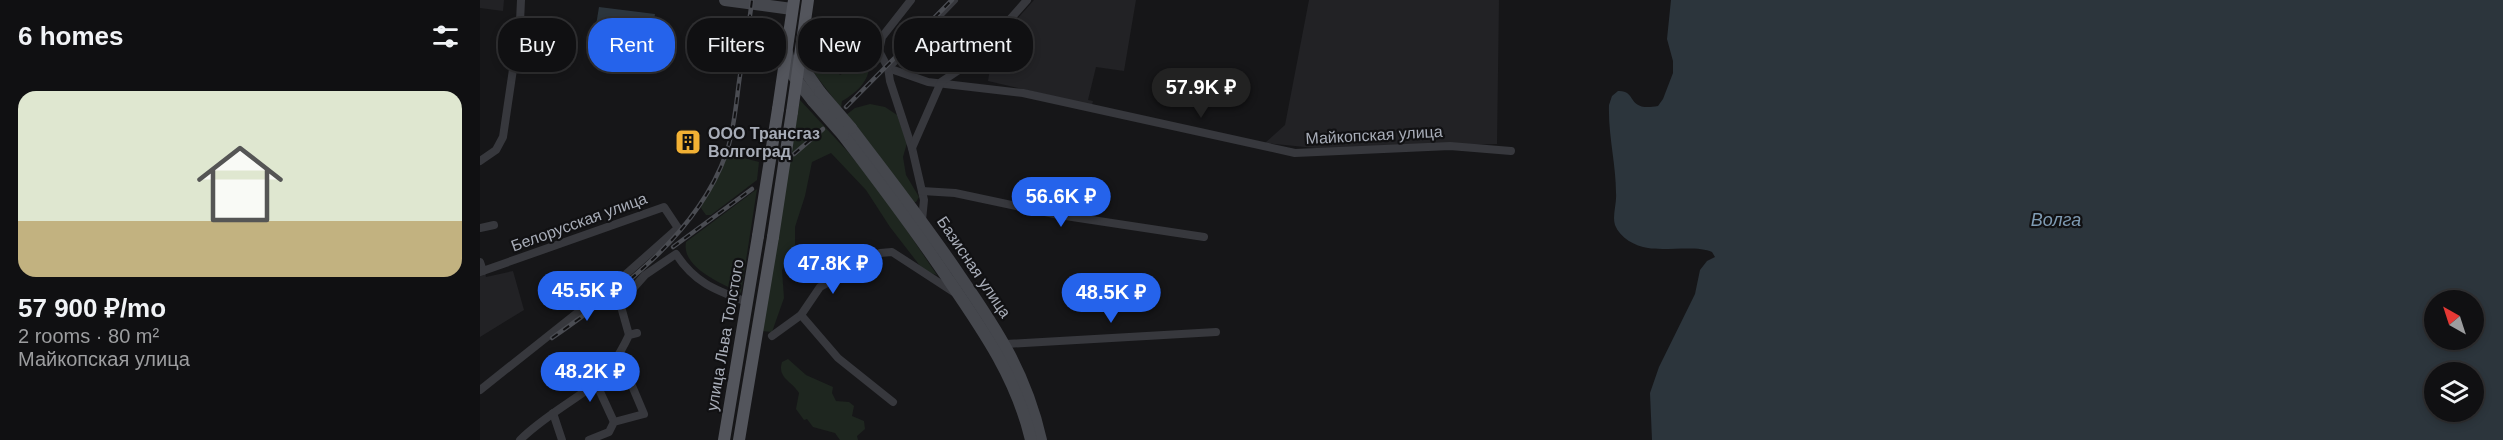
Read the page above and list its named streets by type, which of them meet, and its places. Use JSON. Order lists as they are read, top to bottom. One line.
{"streets":{"main road":["улица Льва Толстого"],"street":["Майкопская улица","Белорусская улица","Базисная улица"]},"crossings":[["Базисная улица","улица Льва Толстого"]],"water":["Волга"],"places":{"building":["ООО Трансгаз Волгоград"]},"north":"top left","page":{"heading":"6 homes","chip":["Buy","Rent","Filters","New","Apartment"],"price":["57.9K ₽","56.6K ₽","47.8K ₽","45.5K ₽","48.5K ₽","48.2K ₽"],"list":[{"name":"57 900 ₽/mo","note":"2 rooms · 80 m² · Майкопская улица"}]}}
